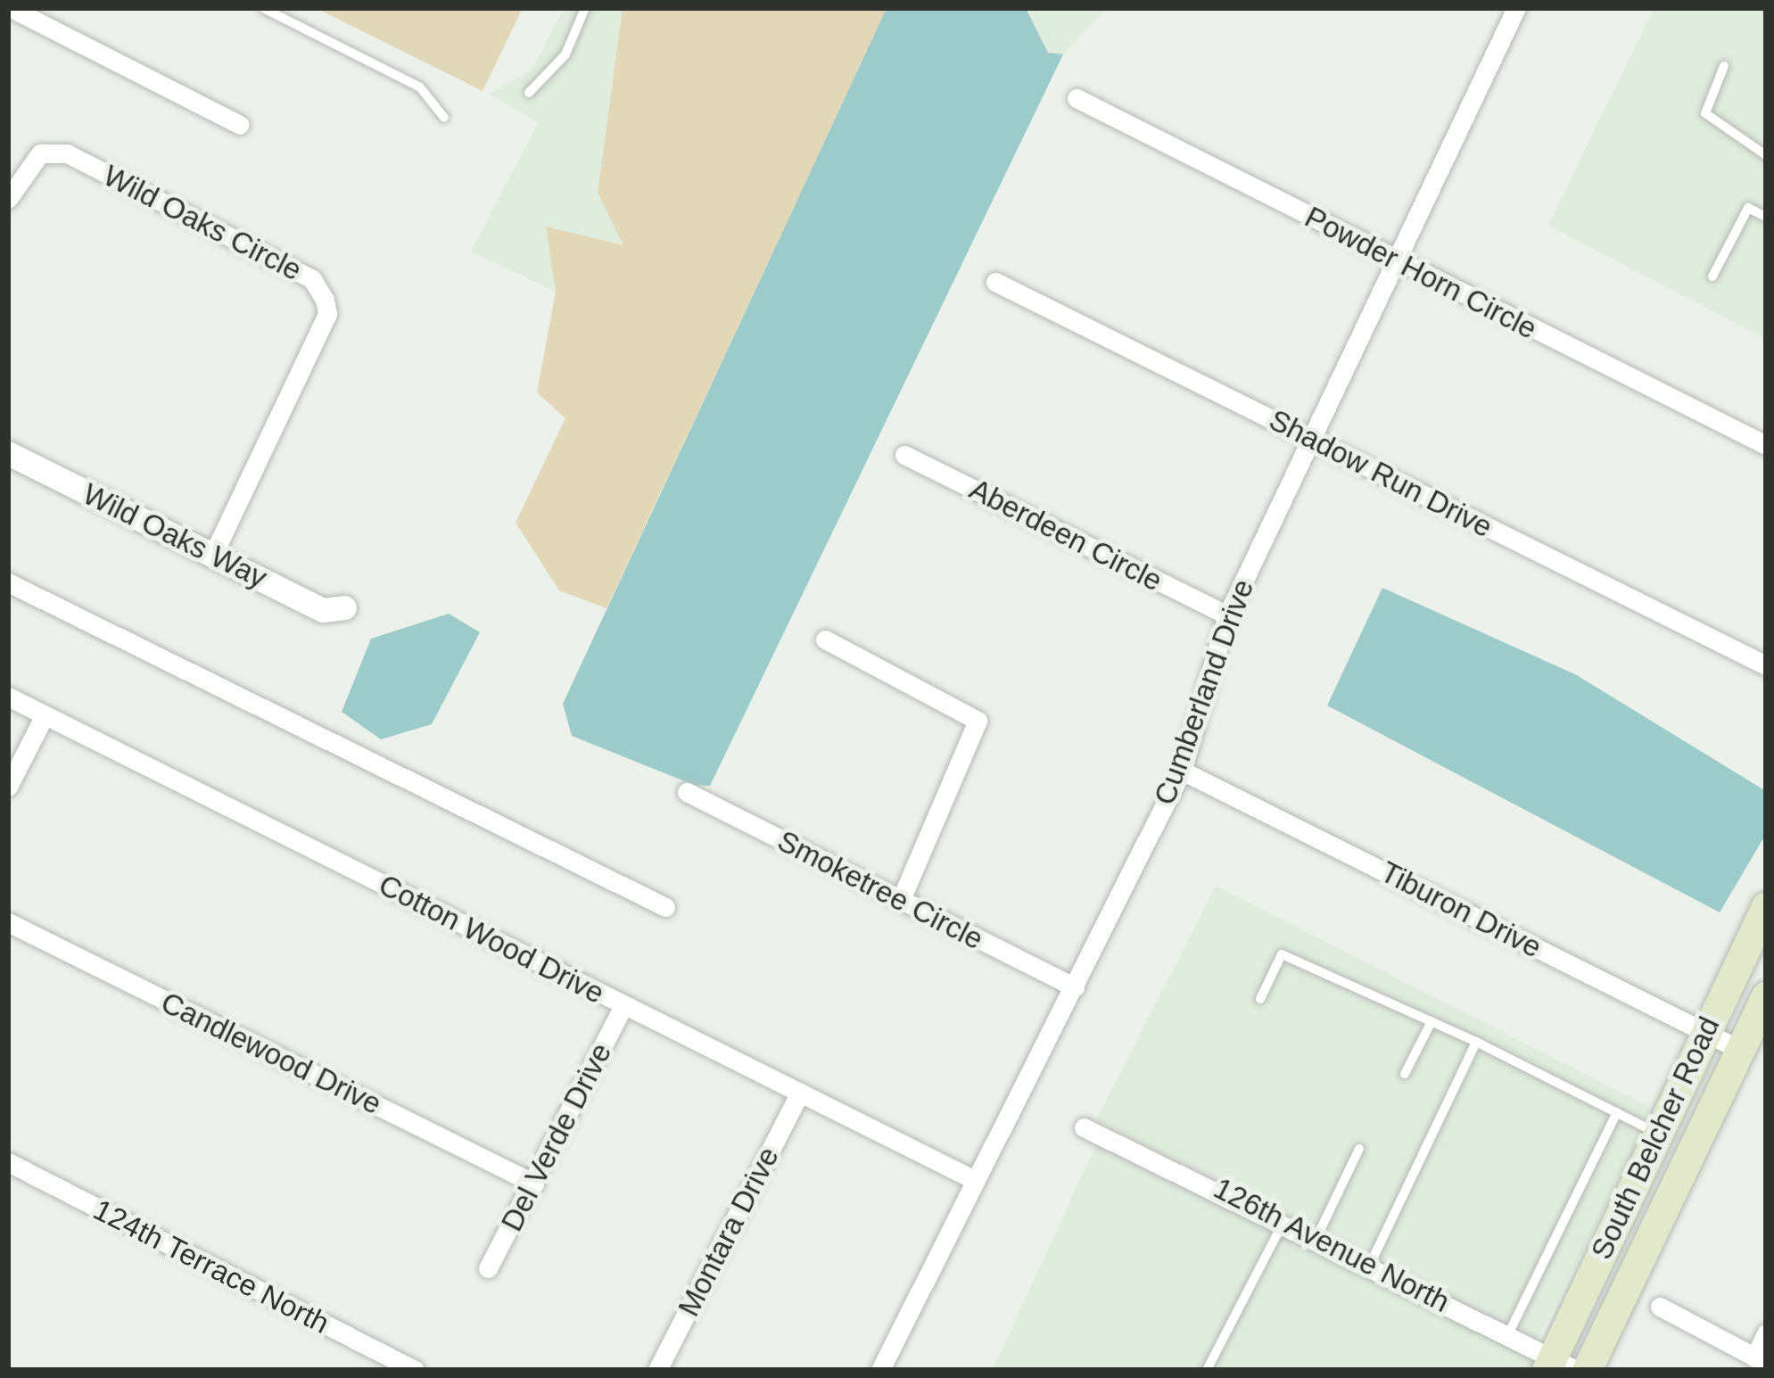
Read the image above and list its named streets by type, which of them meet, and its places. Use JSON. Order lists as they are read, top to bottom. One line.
{"streets":{"main road":["South Belcher Road"],"street":["Wild Oaks Circle","Powder Horn Circle","Shadow Run Drive","Aberdeen Circle","Wild Oaks Way","Cumberland Drive","Smoketree Circle","Tiburon Drive","Cotton Wood Drive","Candlewood Drive","Del Verde Drive","Montara Drive","126th Avenue North","124th Terrace North"]},"crossings":[["Wild Oaks Circle","Wild Oaks Way"],["Powder Horn Circle","Cumberland Drive"],["Shadow Run Drive","Cumberland Drive"],["Aberdeen Circle","Cumberland Drive"],["Cumberland Drive","Smoketree Circle"],["Cumberland Drive","Tiburon Drive"],["Cumberland Drive","Cotton Wood Drive"],["Tiburon Drive","South Belcher Road"],["Cotton Wood Drive","Del Verde Drive"],["Cotton Wood Drive","Montara Drive"],["Candlewood Drive","Del Verde Drive"],["South Belcher Road","126th Avenue North"]]}
